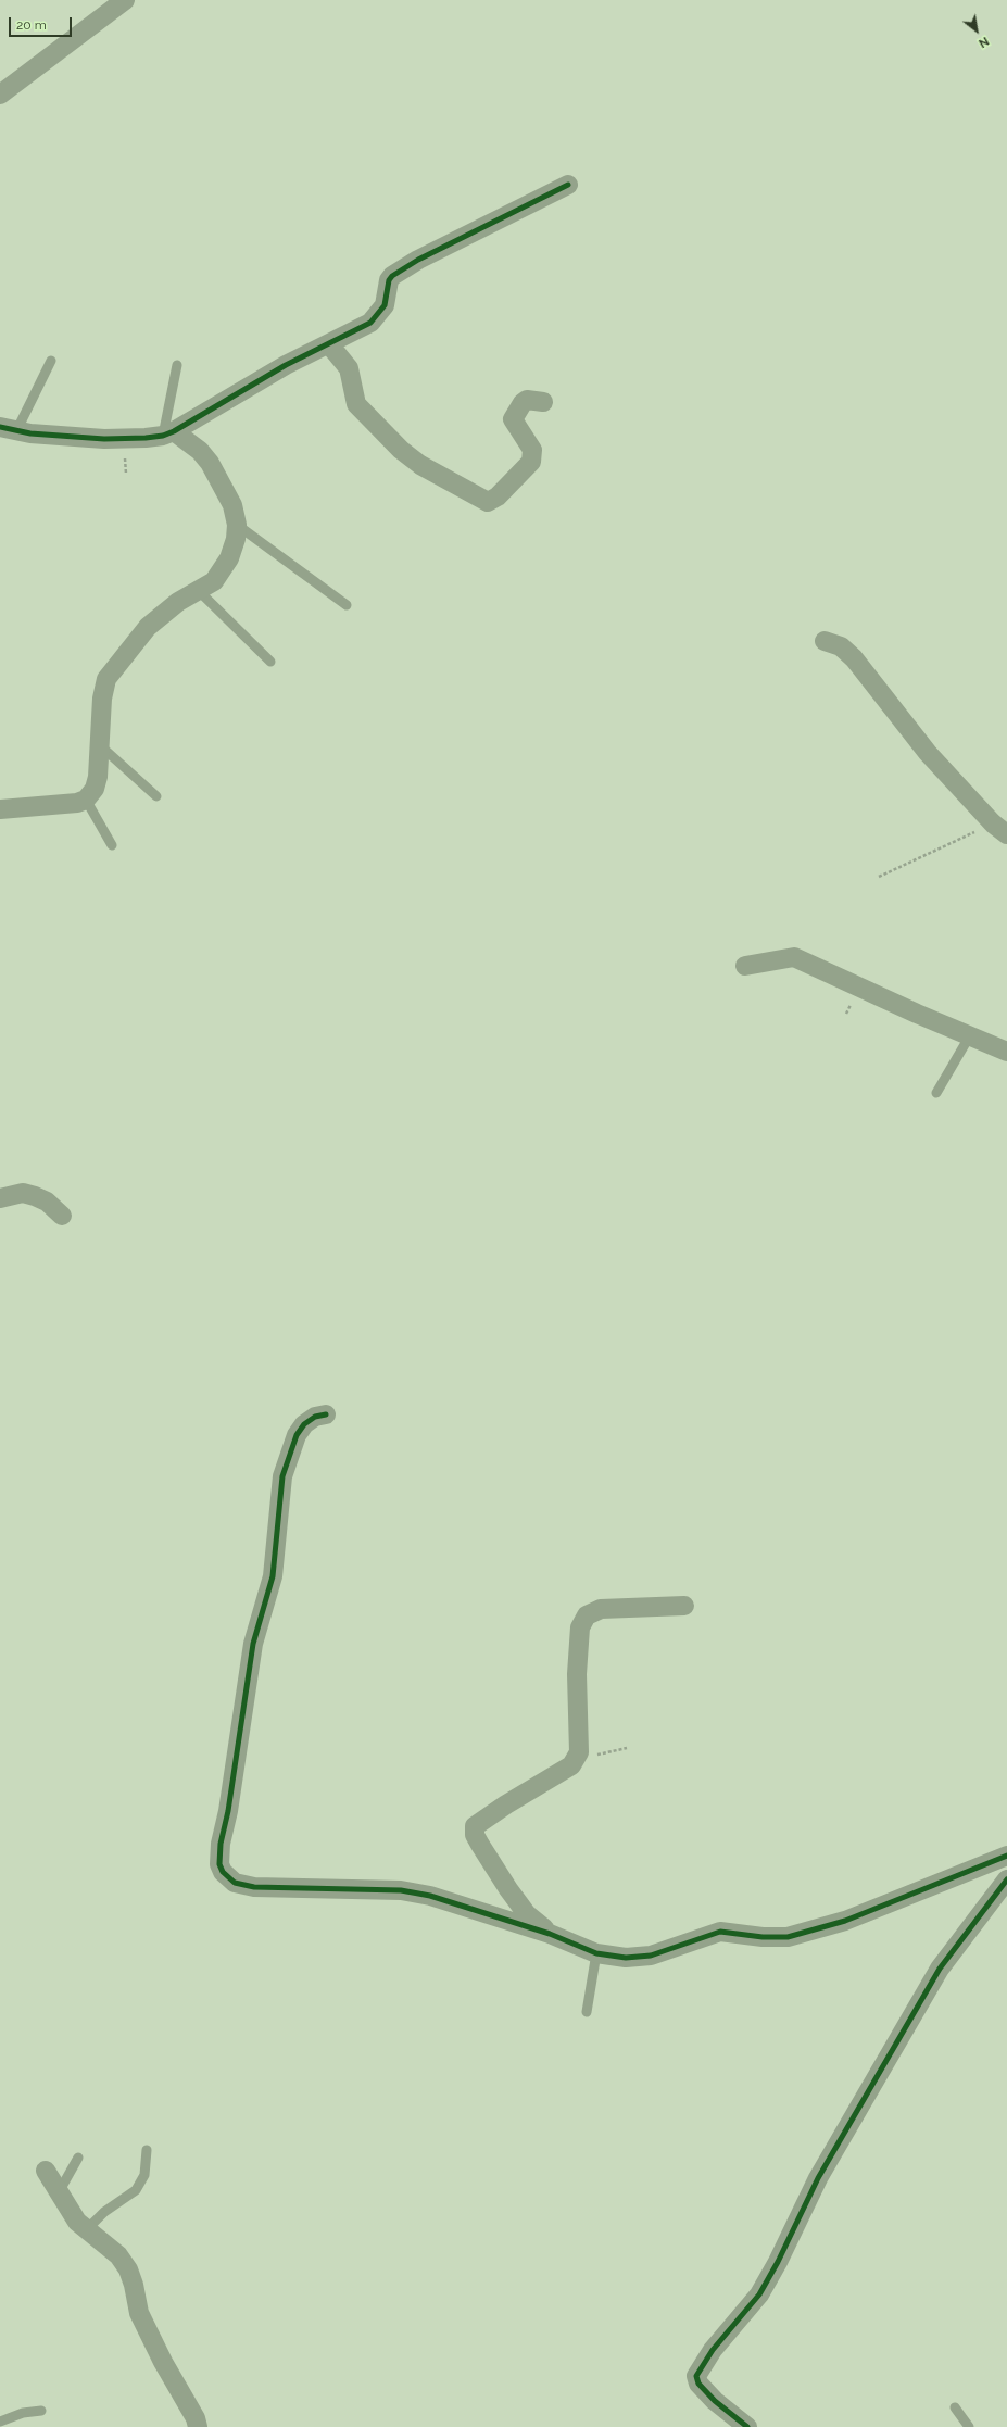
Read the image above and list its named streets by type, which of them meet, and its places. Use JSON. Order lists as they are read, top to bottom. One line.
{"scale_bar":"20 m","north":"bottom right"}
